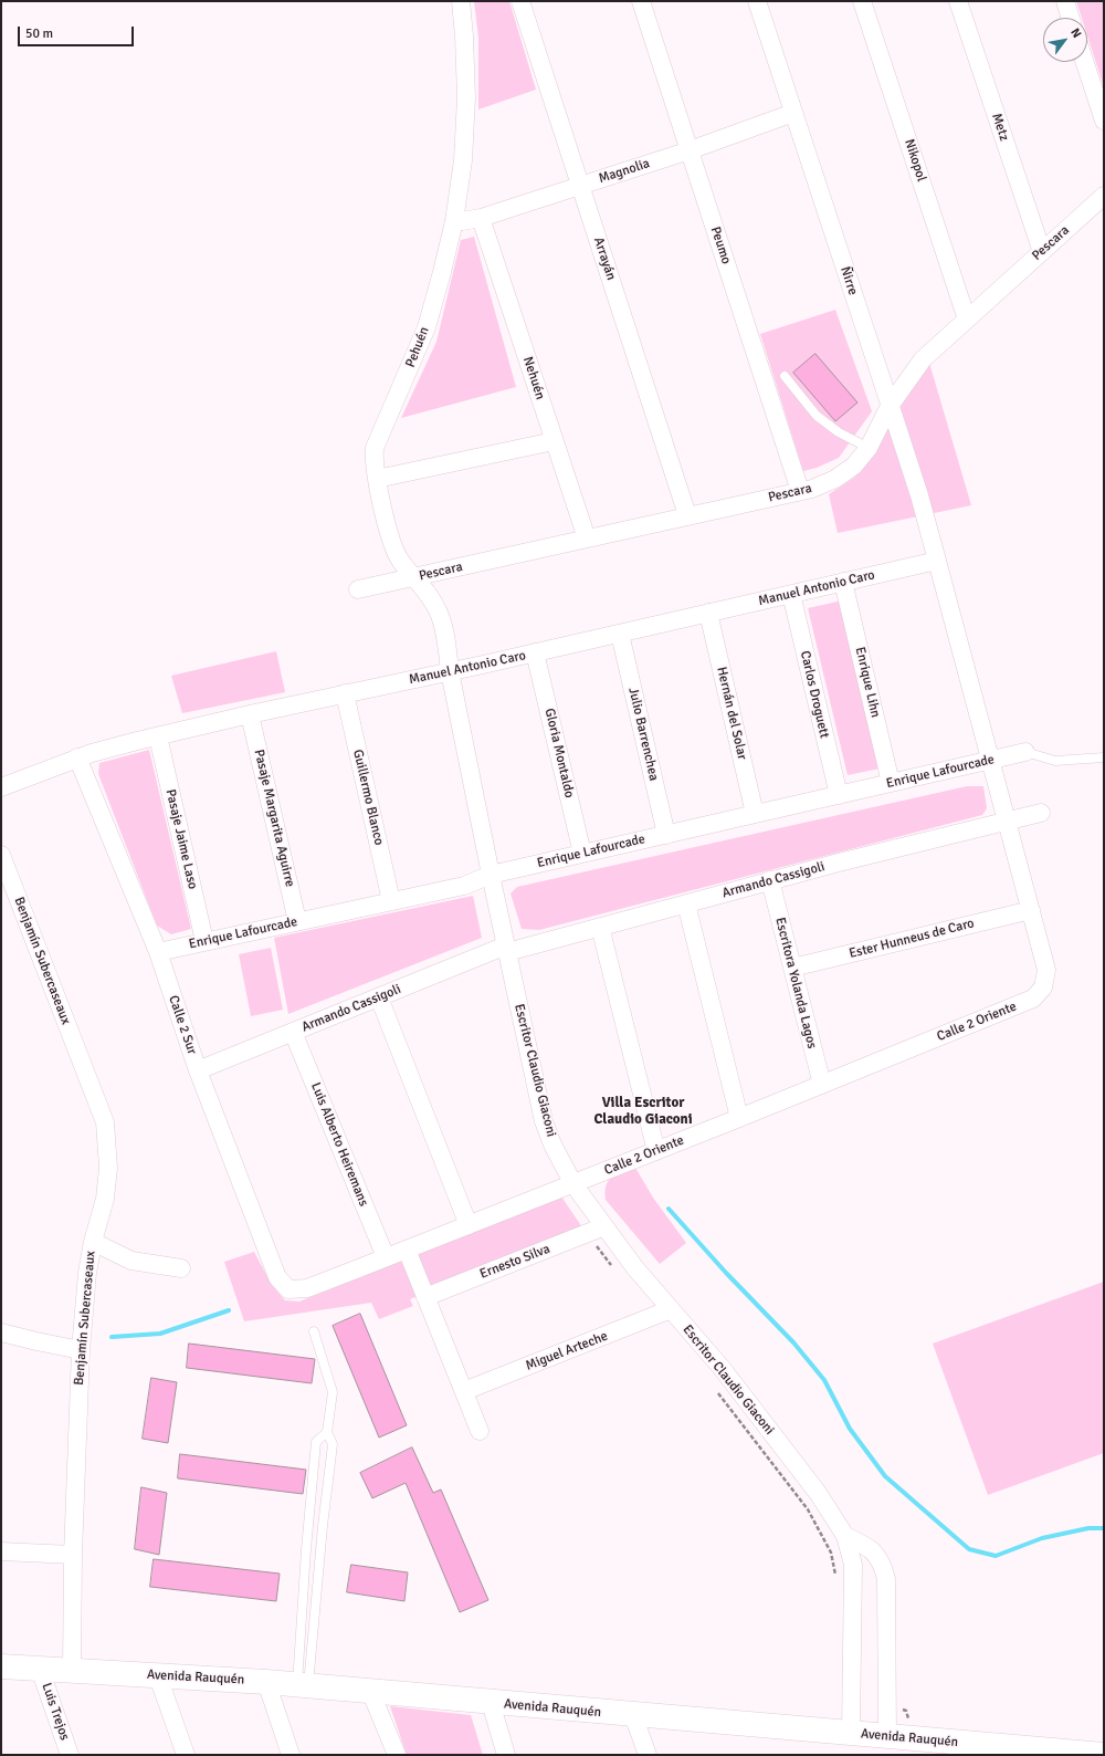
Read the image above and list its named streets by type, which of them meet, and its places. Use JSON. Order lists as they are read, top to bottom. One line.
{"streets":{"main road":["Avenida Rauquén"],"street":["Metz","Nikopol","Magnolia","Pescara","Peumo","Arrayán","Ñirre","Pehuén","Nehuén","Manuel Antonio Caro","Enrique Lihn","Carlos Droguett","Hernán del Solar","Julio Barrenchea","Gloria Montaldo","Enrique Lafourcade","Guillermo Blanco","Pasaje Margarita Aguirre","Pasaje Jaime Laso","Armando Cassigoli","Ester Hunneus de Caro","Benjamín Subercaseaux","Escritora Yolanda Lagos","Calle 2 Oriente","Calle 2 Sur","Escritor Claudio Giaconi","Luis Alberto Heiremans","Ernesto Silva","Miguel Arteche","Luis Trejos"]},"crossings":[["Metz","Pescara"],["Nikopol","Pescara"],["Magnolia","Peumo"],["Magnolia","Arrayán"],["Magnolia","Ñirre"],["Magnolia","Pehuén"],["Magnolia","Nehuén"],["Pescara","Peumo"],["Pescara","Arrayán"],["Pescara","Ñirre"],["Pescara","Pehuén"],["Pescara","Nehuén"],["Ñirre","Manuel Antonio Caro"],["Ñirre","Enrique Lafourcade"],["Ñirre","Armando Cassigoli"],["Ñirre","Ester Hunneus de Caro"],["Ñirre","Calle 2 Oriente"],["Pehuén","Manuel Antonio Caro"],["Pehuén","Escritor Claudio Giaconi"],["Manuel Antonio Caro","Enrique Lihn"],["Manuel Antonio Caro","Carlos Droguett"],["Manuel Antonio Caro","Hernán del Solar"],["Manuel Antonio Caro","Julio Barrenchea"],["Manuel Antonio Caro","Gloria Montaldo"],["Manuel Antonio Caro","Guillermo Blanco"],["Manuel Antonio Caro","Pasaje Margarita Aguirre"],["Manuel Antonio Caro","Pasaje Jaime Laso"],["Manuel Antonio Caro","Calle 2 Sur"],["Manuel Antonio Caro","Escritor Claudio Giaconi"],["Enrique Lihn","Enrique Lafourcade"],["Carlos Droguett","Enrique Lafourcade"],["Hernán del Solar","Enrique Lafourcade"],["Julio Barrenchea","Enrique Lafourcade"],["Gloria Montaldo","Enrique Lafourcade"],["Enrique Lafourcade","Guillermo Blanco"],["Enrique Lafourcade","Pasaje Margarita Aguirre"],["Enrique Lafourcade","Pasaje Jaime Laso"],["Enrique Lafourcade","Calle 2 Sur"],["Enrique Lafourcade","Escritor Claudio Giaconi"],["Armando Cassigoli","Escritora Yolanda Lagos"],["Armando Cassigoli","Calle 2 Sur"],["Armando Cassigoli","Escritor Claudio Giaconi"],["Armando Cassigoli","Luis Alberto Heiremans"],["Ester Hunneus de Caro","Escritora Yolanda Lagos"],["Benjamín Subercaseaux","Avenida Rauquén"],["Escritora Yolanda Lagos","Calle 2 Oriente"],["Calle 2 Oriente","Calle 2 Sur"],["Calle 2 Oriente","Escritor Claudio Giaconi"],["Calle 2 Oriente","Luis Alberto Heiremans"],["Escritor Claudio Giaconi","Ernesto Silva"],["Escritor Claudio Giaconi","Miguel Arteche"],["Escritor Claudio Giaconi","Avenida Rauquén"],["Avenida Rauquén","Luis Trejos"]],"districts":["Villa Escritor Claudio Giaconi"],"scale_bar":"50 m","north":"top right"}
